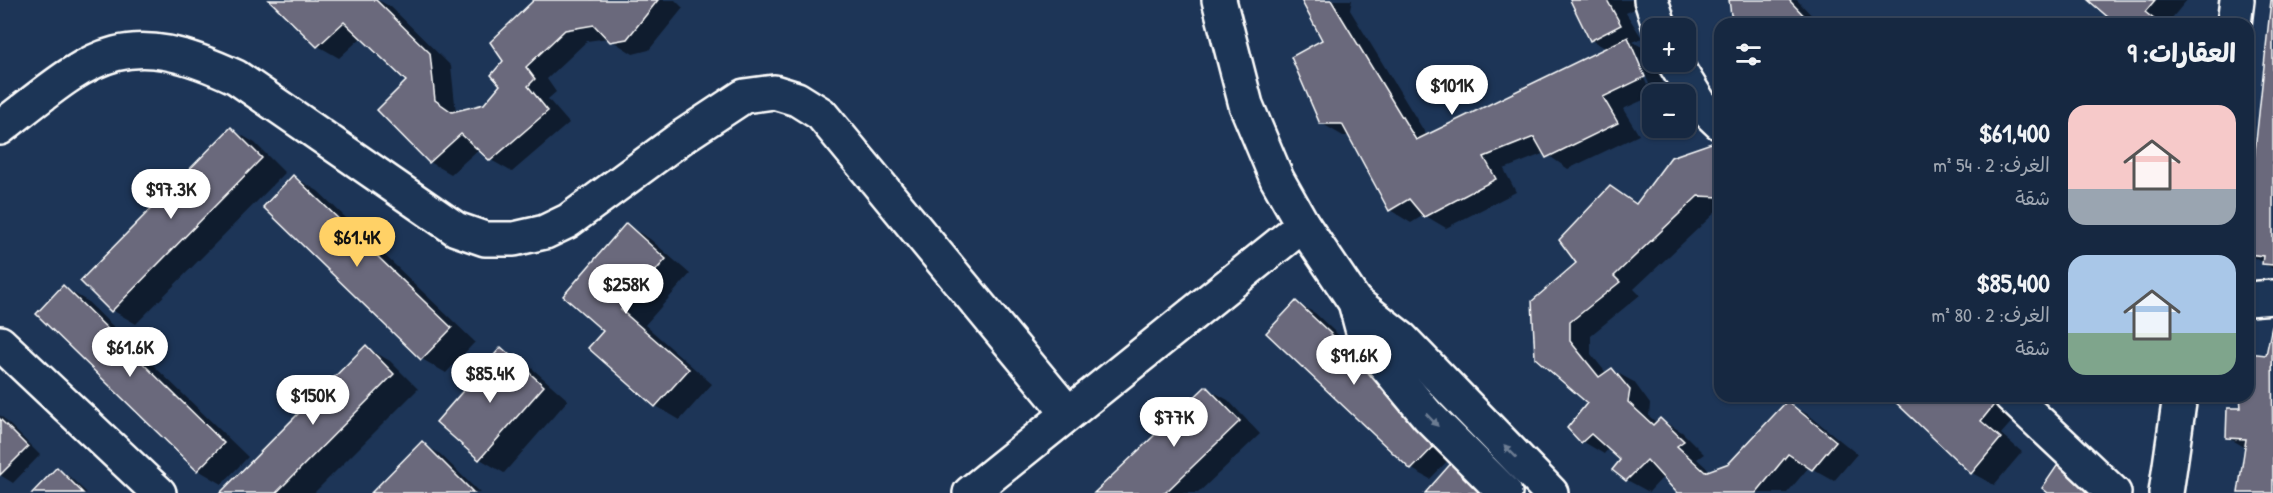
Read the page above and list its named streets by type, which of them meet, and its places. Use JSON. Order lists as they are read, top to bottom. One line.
{"page":{"map_buttons":["+","−"],"heading":"العقارات: 9","price":["$101K","$97.3K","$61.4K","$258K","$61.6K","$91.6K","$85.4K","$150K","$77K"],"list":[{"name":"$61,400","note":"الغرف: 2 · 54 m² · شقة"},{"name":"$85,400","note":"الغرف: 2 · 80 m² · شقة"}]}}
